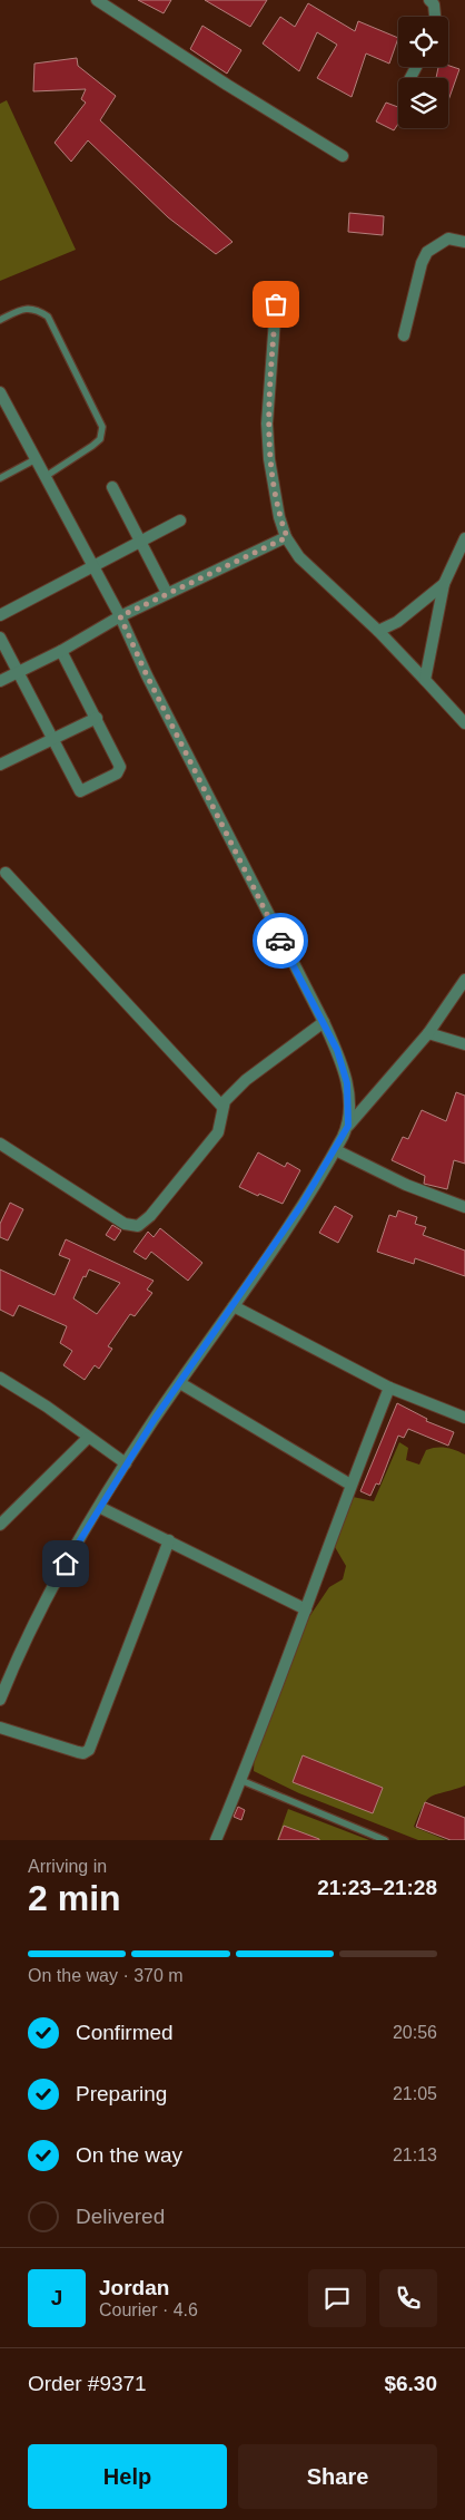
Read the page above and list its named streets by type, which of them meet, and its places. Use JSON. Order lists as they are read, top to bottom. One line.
{"page":{"heading":["2 min","Arriving in","21:23–21:28"],"panel":["Jordan","Courier · 4.6","Order #9371","$6.30"],"bar":"On the way · 370 m","list":[["Confirmed","20:56"],["Preparing","21:05"],["On the way","21:13"],"Delivered"],"round":"J","buttons":["Help","Share"]}}
